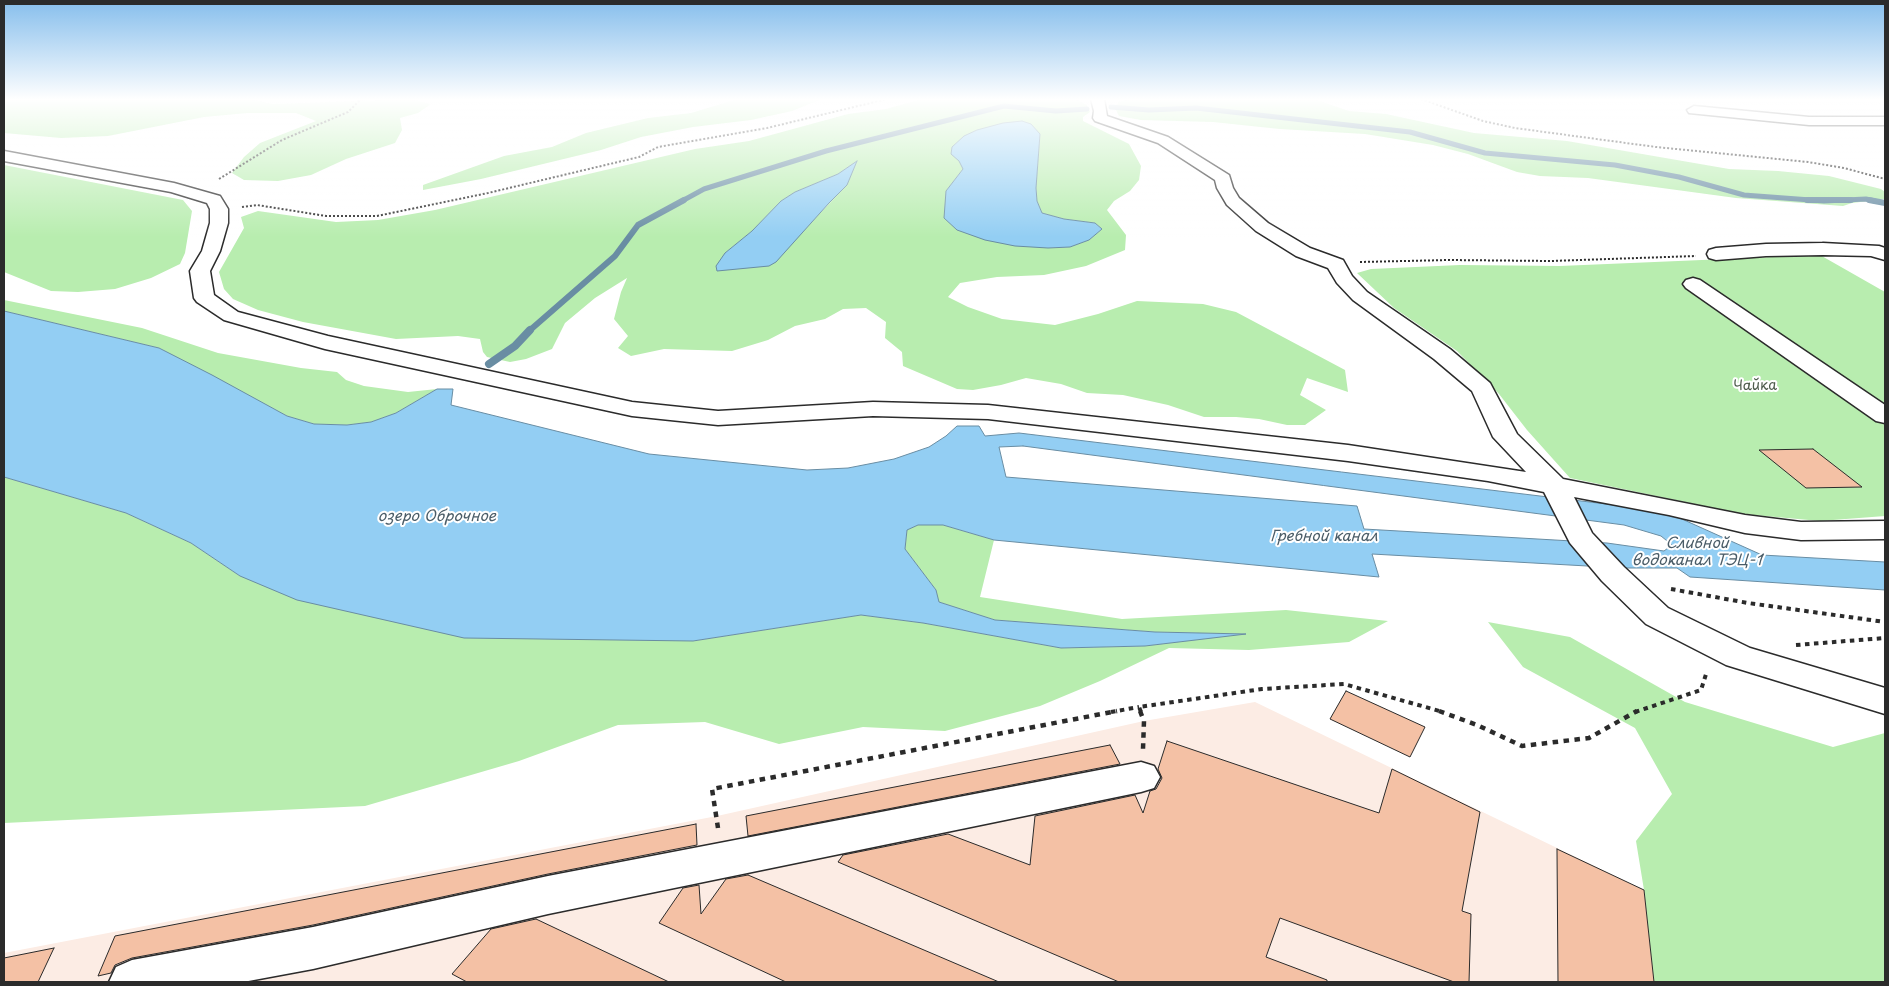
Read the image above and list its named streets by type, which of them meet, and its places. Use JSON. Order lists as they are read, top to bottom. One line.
{"water":["озеро Оброчное","Гребной канал","Сливной водоканал ТЭЦ-1"],"parks":["Чайка"]}
